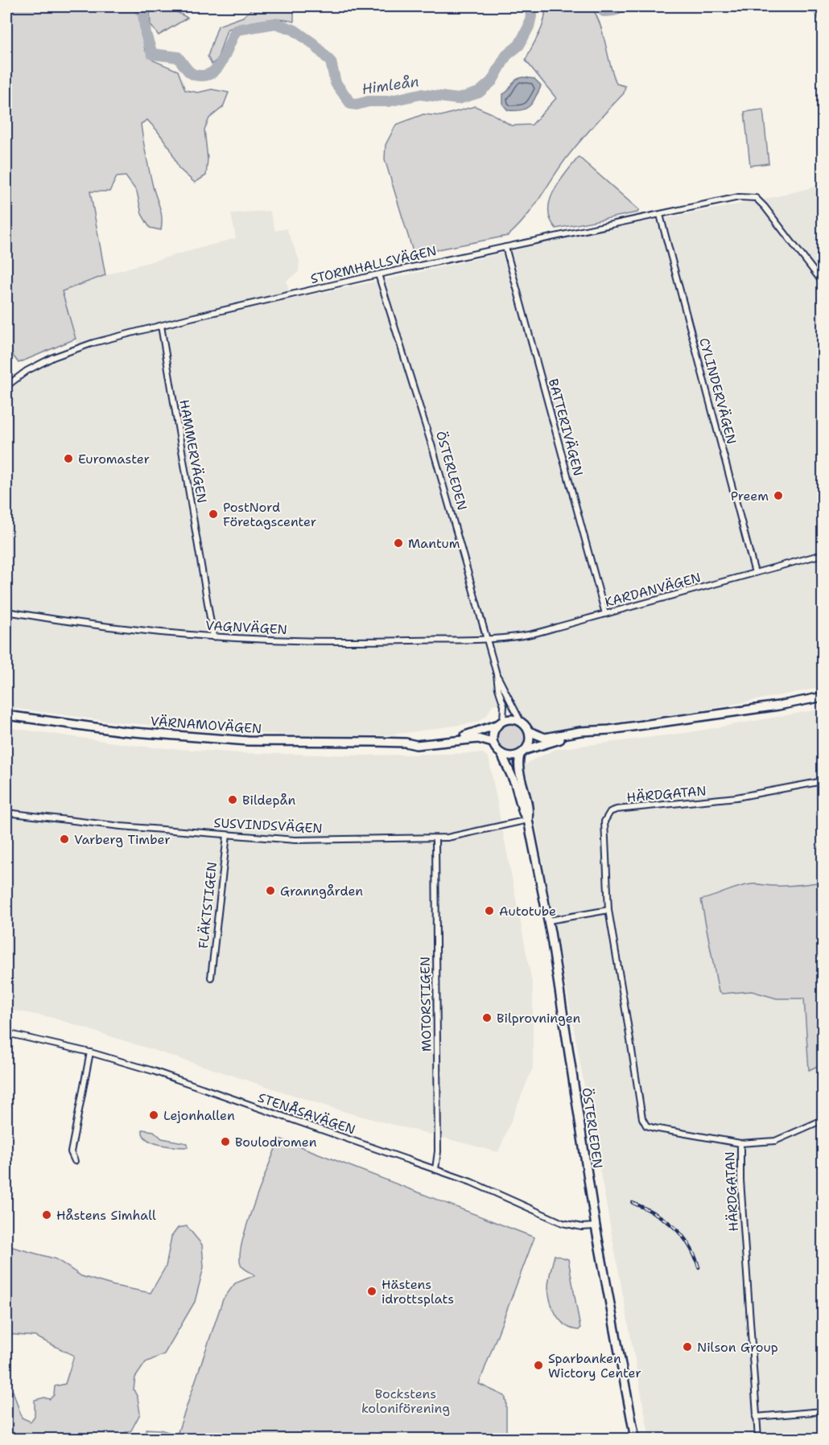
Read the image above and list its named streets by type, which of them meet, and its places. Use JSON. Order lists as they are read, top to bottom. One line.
{"streets":{"main road":["ÖSTERLEDEN","VÄRNAMOVÄGEN"],"street":["STORMHALLSVÄGEN","CYLINDERVÄGEN","BATTERIVÄGEN","HAMMERVÄGEN","KARDANVÄGEN","VAGNVÄGEN","HÄRDGATAN","SUSVINDSVÄGEN","FLÄKTSTIGEN","MOTORSTIGEN","STENÅSAVÄGEN"]},"crossings":[["STORMHALLSVÄGEN","CYLINDERVÄGEN"],["STORMHALLSVÄGEN","BATTERIVÄGEN"],["STORMHALLSVÄGEN","HAMMERVÄGEN"],["STORMHALLSVÄGEN","ÖSTERLEDEN"],["CYLINDERVÄGEN","KARDANVÄGEN"],["BATTERIVÄGEN","KARDANVÄGEN"],["HAMMERVÄGEN","VAGNVÄGEN"],["ÖSTERLEDEN","KARDANVÄGEN"],["ÖSTERLEDEN","VAGNVÄGEN"],["ÖSTERLEDEN","VÄRNAMOVÄGEN"],["ÖSTERLEDEN","SUSVINDSVÄGEN"],["ÖSTERLEDEN","STENÅSAVÄGEN"],["KARDANVÄGEN","VAGNVÄGEN"],["SUSVINDSVÄGEN","FLÄKTSTIGEN"],["SUSVINDSVÄGEN","MOTORSTIGEN"],["MOTORSTIGEN","STENÅSAVÄGEN"]],"water":["Himleån"],"parks":["Bockstens koloniförening"],"places":["Euromaster","Preem","PostNord Företagscenter","Mantum","Bildepån","Varberg Timber","Granngården","Autotube","Bilprovningen","Lejonhallen","Boulodromen","Håstens Simhall","Hästens idrottsplats","Nilson Group","Sparbanken Wictory Center"]}
